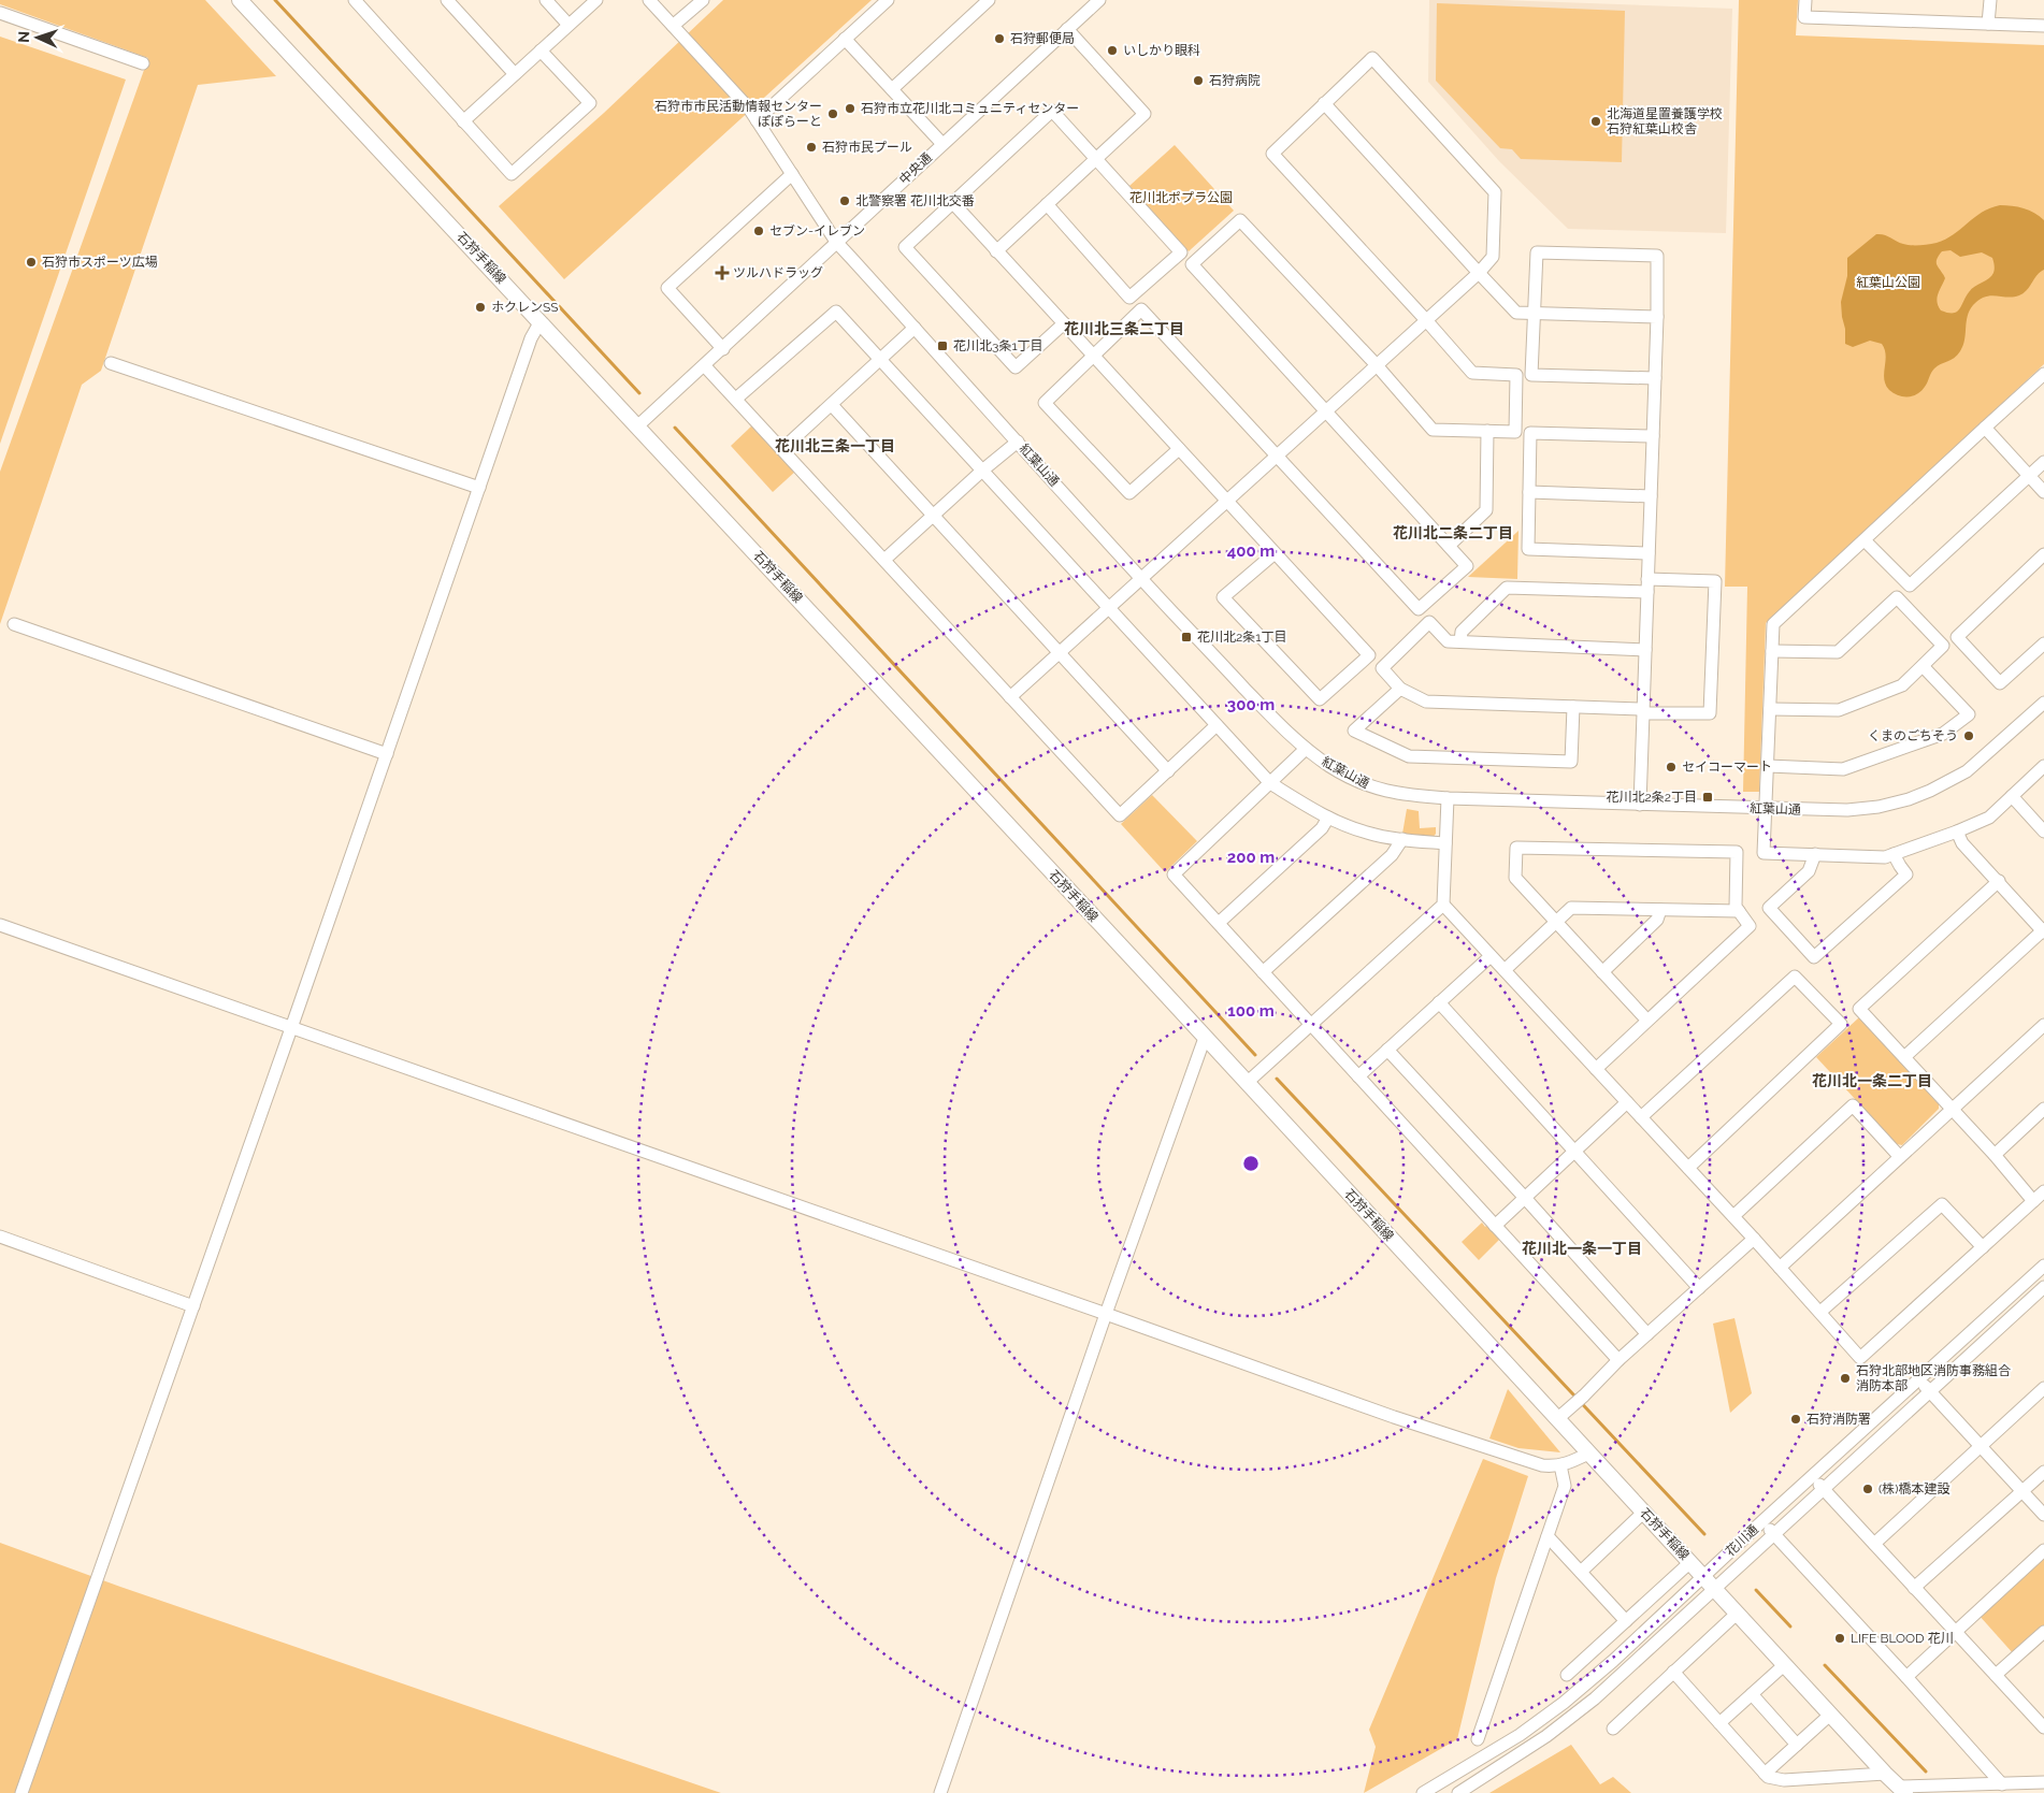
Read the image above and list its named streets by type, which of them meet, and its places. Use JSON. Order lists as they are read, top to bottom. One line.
{"streets":{"main road":["石狩手稲線"],"street":["中央通","紅葉山通","花川通"]},"crossings":[["中央通","石狩手稲線"],["中央通","紅葉山通"],["石狩手稲線","花川通"]],"districts":["花川北三条二丁目","花川北三条一丁目","花川北二条二丁目","花川北一条二丁目","花川北一条一丁目"],"parks":["花川北ポプラ公園","紅葉山公園"],"places":{"other":["石狩郵便局","いしかり眼科","石狩病院","石狩市立花川北コミュニティセンター","石狩市市民活動情報センター ぽぽらーと","北海道星置養護学校 石狩紅葉山校舎","石狩市民プール","北警察署 花川北交番","セブン-イレブン","石狩市スポーツ広場","ホクレンSS","くまのごちそう","セイコーマート","石狩北部地区消防事務組合 消防本部","石狩消防署","(株)橋本建設","LIFE BLOOD 花川"],"health":["ツルハドラッグ"],"transit":["花川北3条1丁目","花川北2条1丁目","花川北2条2丁目"]},"north":"left","rings":["400 m","300 m","200 m","100 m"]}
